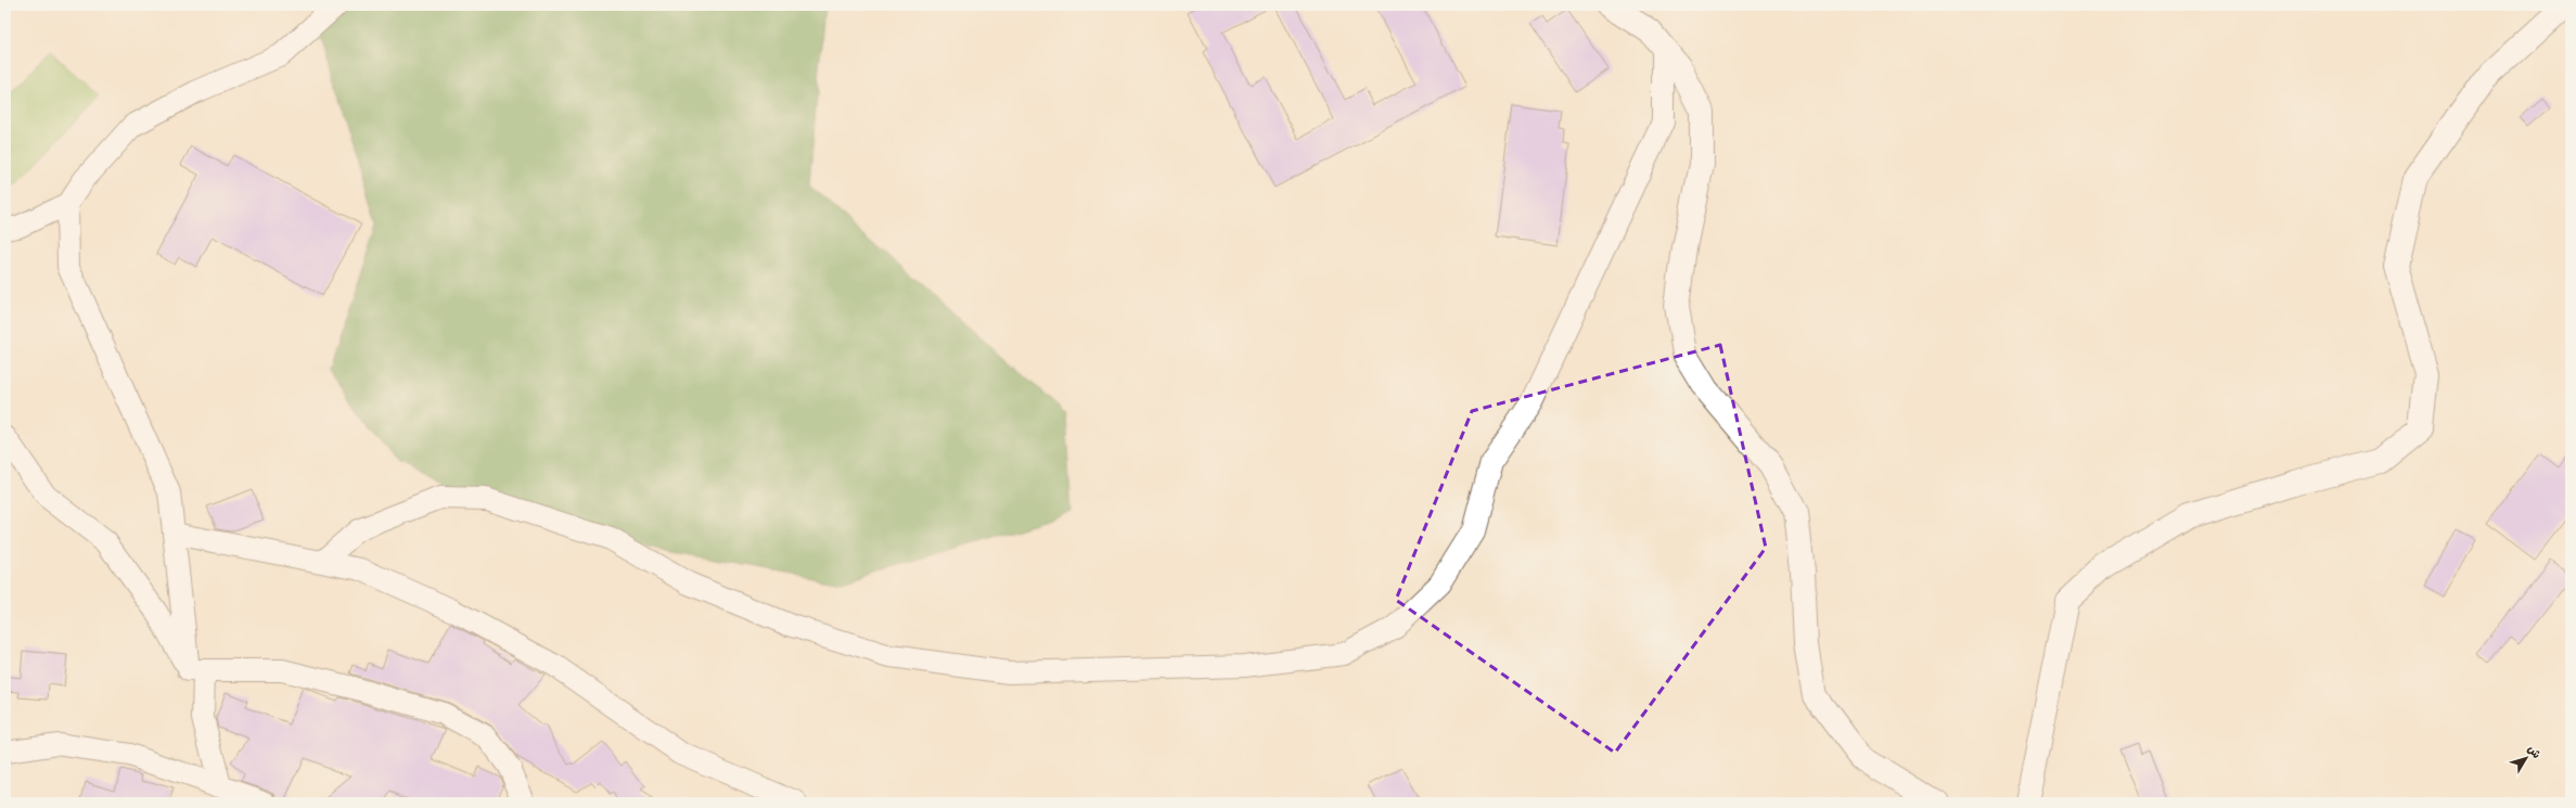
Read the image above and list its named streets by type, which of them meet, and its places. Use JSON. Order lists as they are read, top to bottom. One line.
{"north":"top right"}
